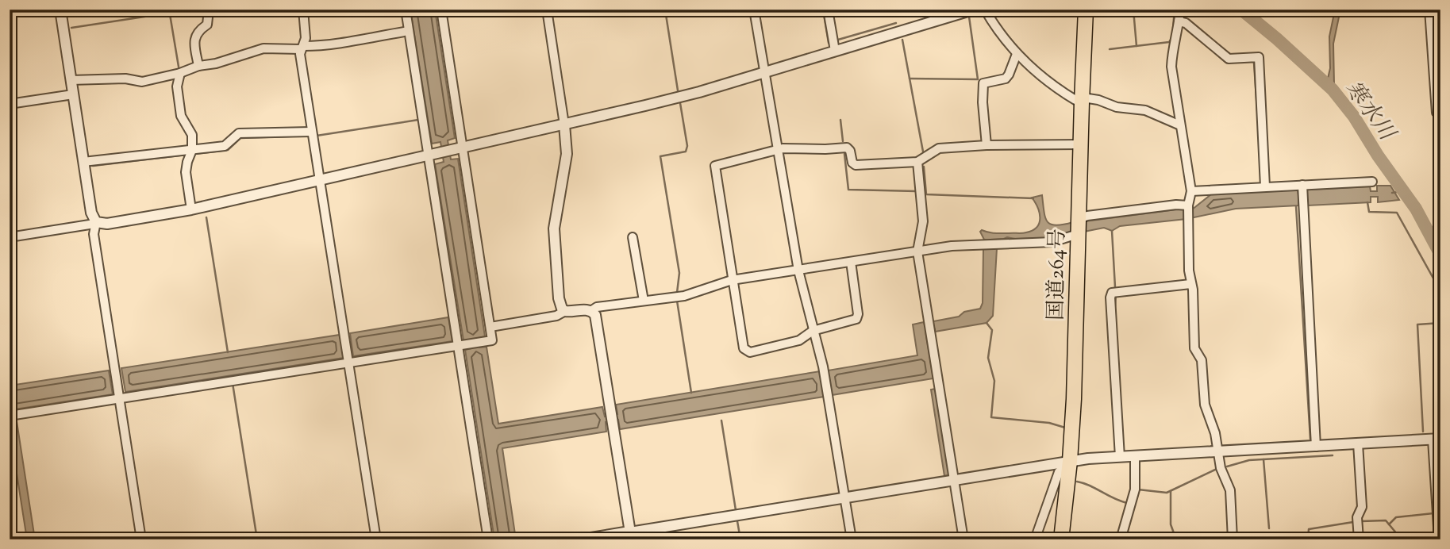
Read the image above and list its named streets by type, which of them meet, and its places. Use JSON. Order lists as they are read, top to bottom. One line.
{"streets":{"highway":["国道264号"]},"water":["寒水川"]}
